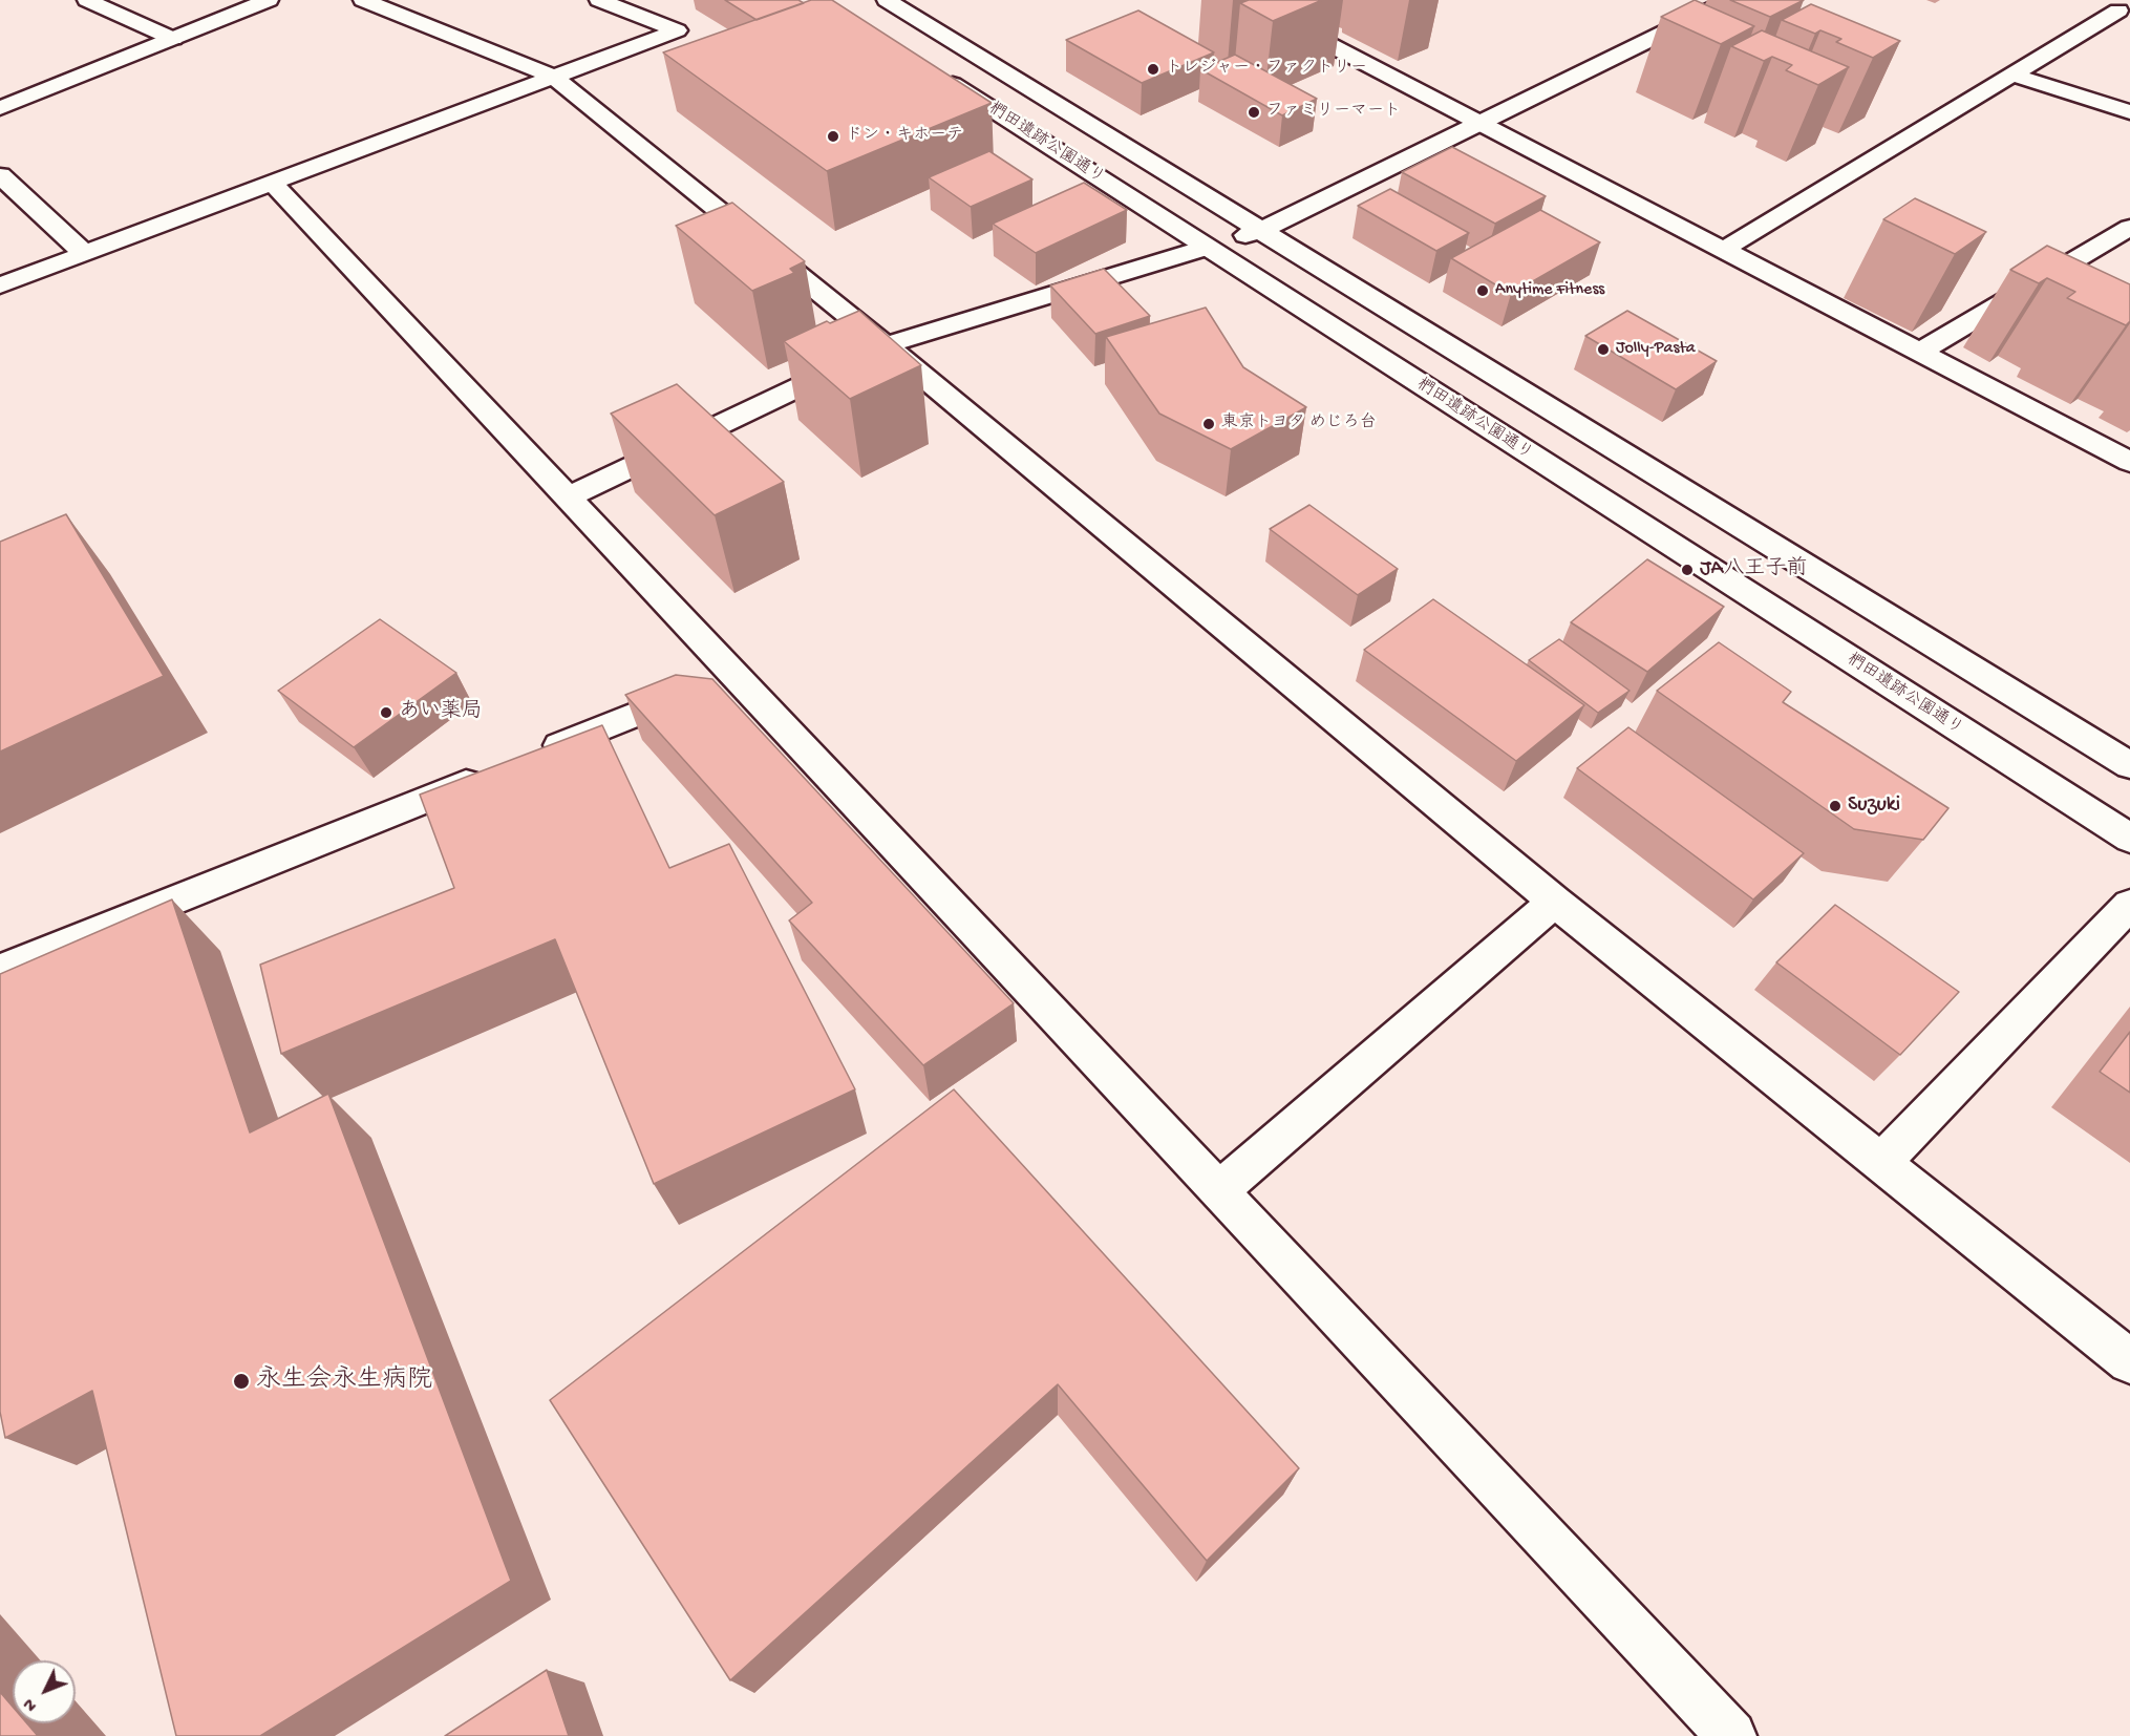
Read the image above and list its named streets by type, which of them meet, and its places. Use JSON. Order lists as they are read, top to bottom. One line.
{"streets":{"street":["椚田遺跡公園通り"]},"places":["トレジャー・ファクトリー","ファミリーマート","ドン・キホーテ","Anytime Fitness","Jolly-Pasta","東京トヨタ めじろ台","JA八王子前","あい薬局","Suzuki","永生会永生病院"],"north":"bottom left"}
